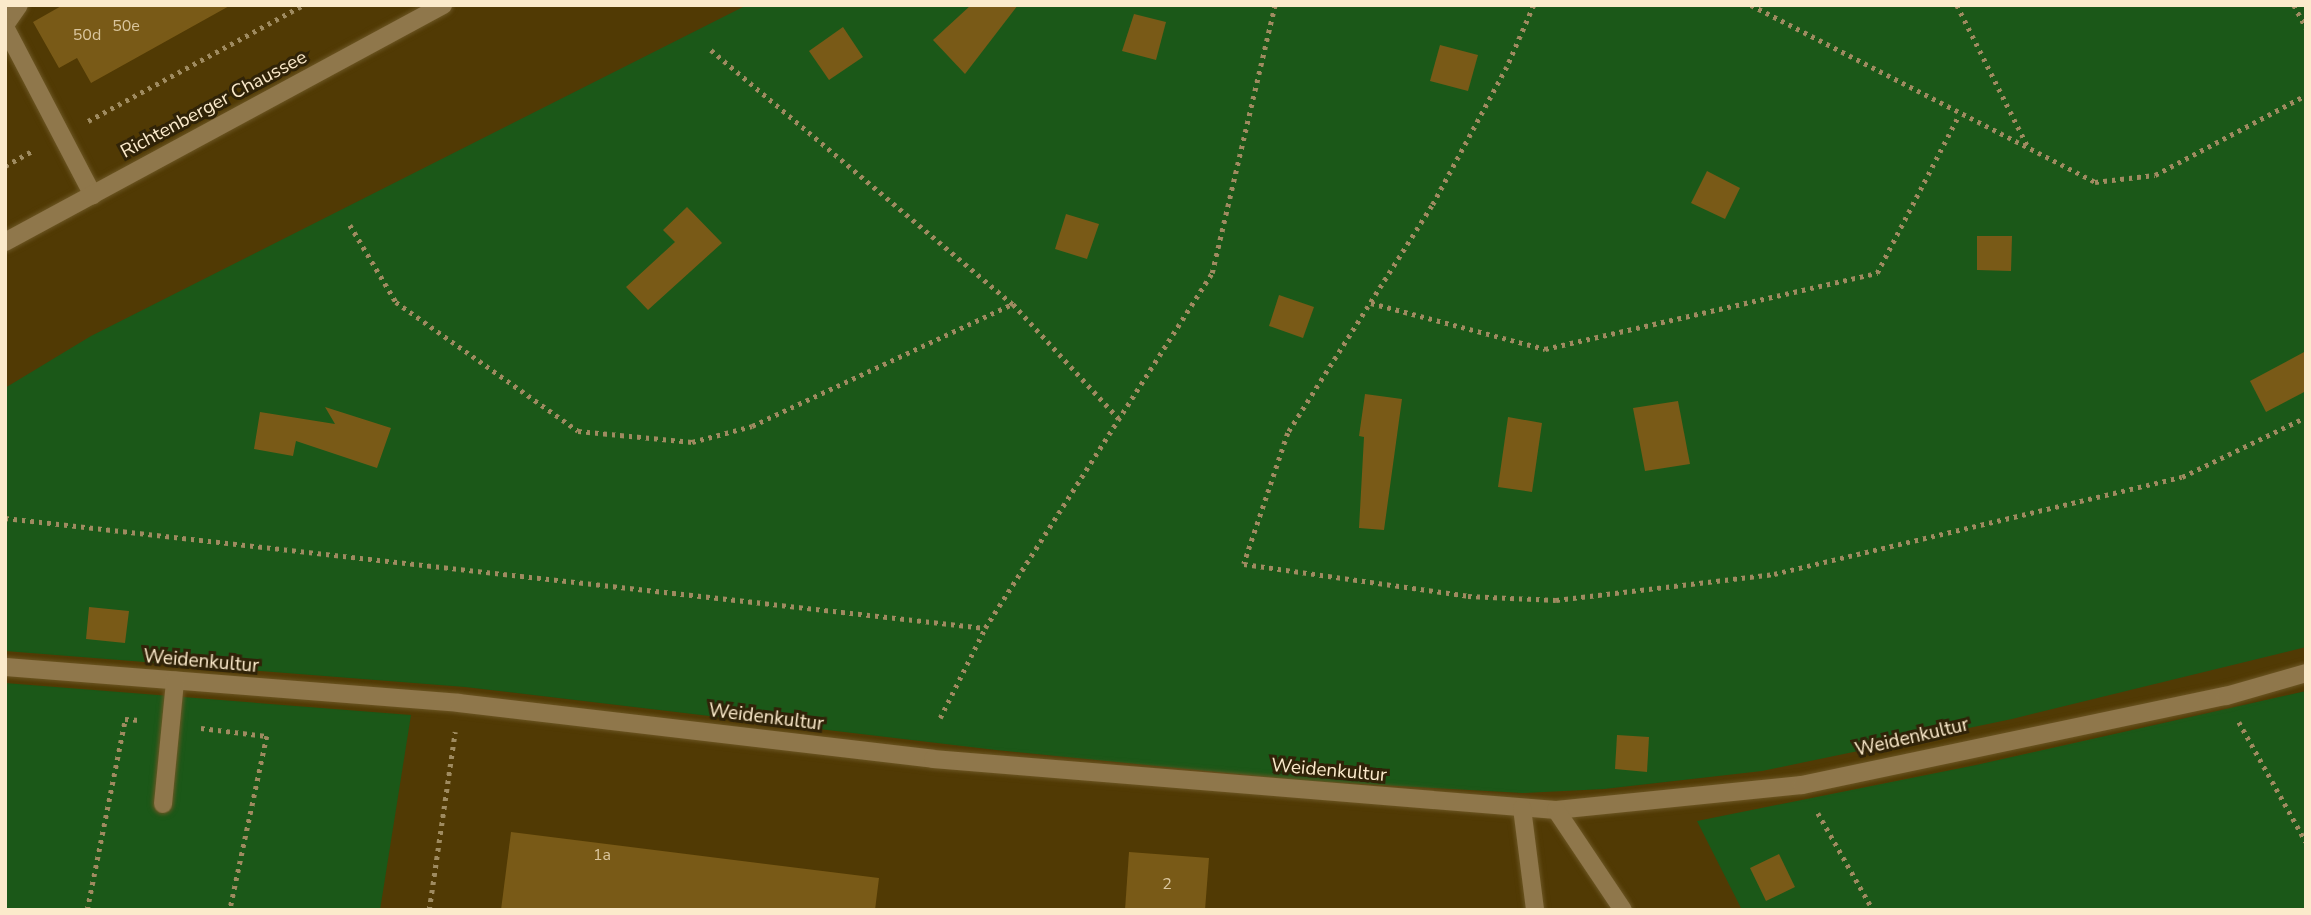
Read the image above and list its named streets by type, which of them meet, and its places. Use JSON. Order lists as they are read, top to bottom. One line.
{"streets":{"street":["Richtenberger Chaussee","Weidenkultur"]},"house_numbers":["50e","50d","1a","2"]}
